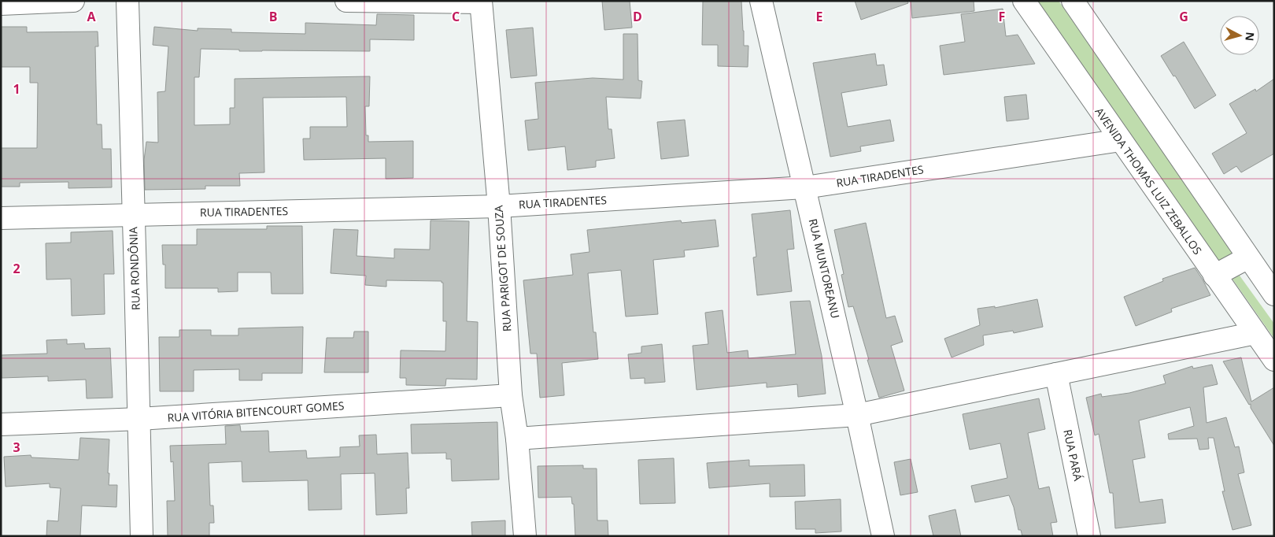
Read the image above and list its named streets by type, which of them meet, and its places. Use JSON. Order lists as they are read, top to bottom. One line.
{"streets":{"street":["RUA TIRADENTES","AVENIDA THOMAS LUIZ ZEBALLOS","RUA RONDÔNIA","RUA PARIGOT DE SOUZA","RUA MUNTOREANU","RUA VITÓRIA BITENCOURT GOMES","RUA PARÁ"]},"crossings":[["RUA TIRADENTES","AVENIDA THOMAS LUIZ ZEBALLOS"],["RUA TIRADENTES","RUA RONDÔNIA"],["RUA TIRADENTES","RUA PARIGOT DE SOUZA"],["RUA TIRADENTES","RUA MUNTOREANU"],["RUA RONDÔNIA","RUA VITÓRIA BITENCOURT GOMES"],["RUA PARIGOT DE SOUZA","RUA VITÓRIA BITENCOURT GOMES"]],"north":"right","grid":{"columns":["A","B","C","D","E","F","G"],"rows":["1","2","3"]}}
